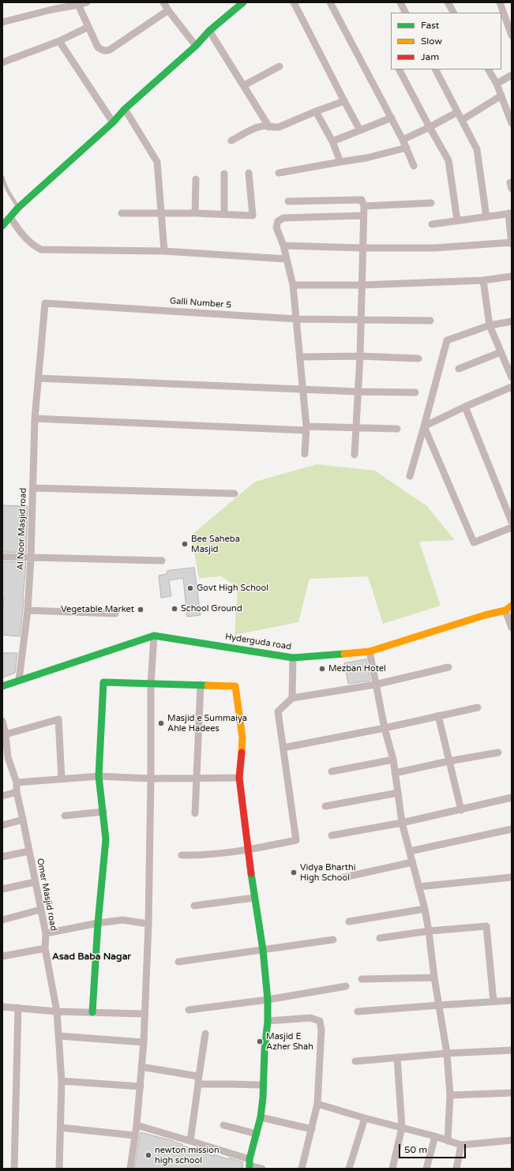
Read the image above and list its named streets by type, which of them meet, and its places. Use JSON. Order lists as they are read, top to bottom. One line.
{"streets":{"street":["Galli Number 5","AI Noor Masjid road","Hyderguda road","Omer Masjid road"]},"crossings":[["Galli Number 5","AI Noor Masjid road"],["AI Noor Masjid road","Hyderguda road"]],"districts":["Asad Baba Nagar"],"places":["Bee Saheba Masjid","Govt High School","School Ground","Vegetable Market","Mezban Hotel","Masjid e Summaiya Ahle Hadees","Vidya Bharthi High School","Masjid E Azher Shah","newton mission high school"],"legend":["Fast","Slow","Jam"],"scale_bar":"50 m"}
